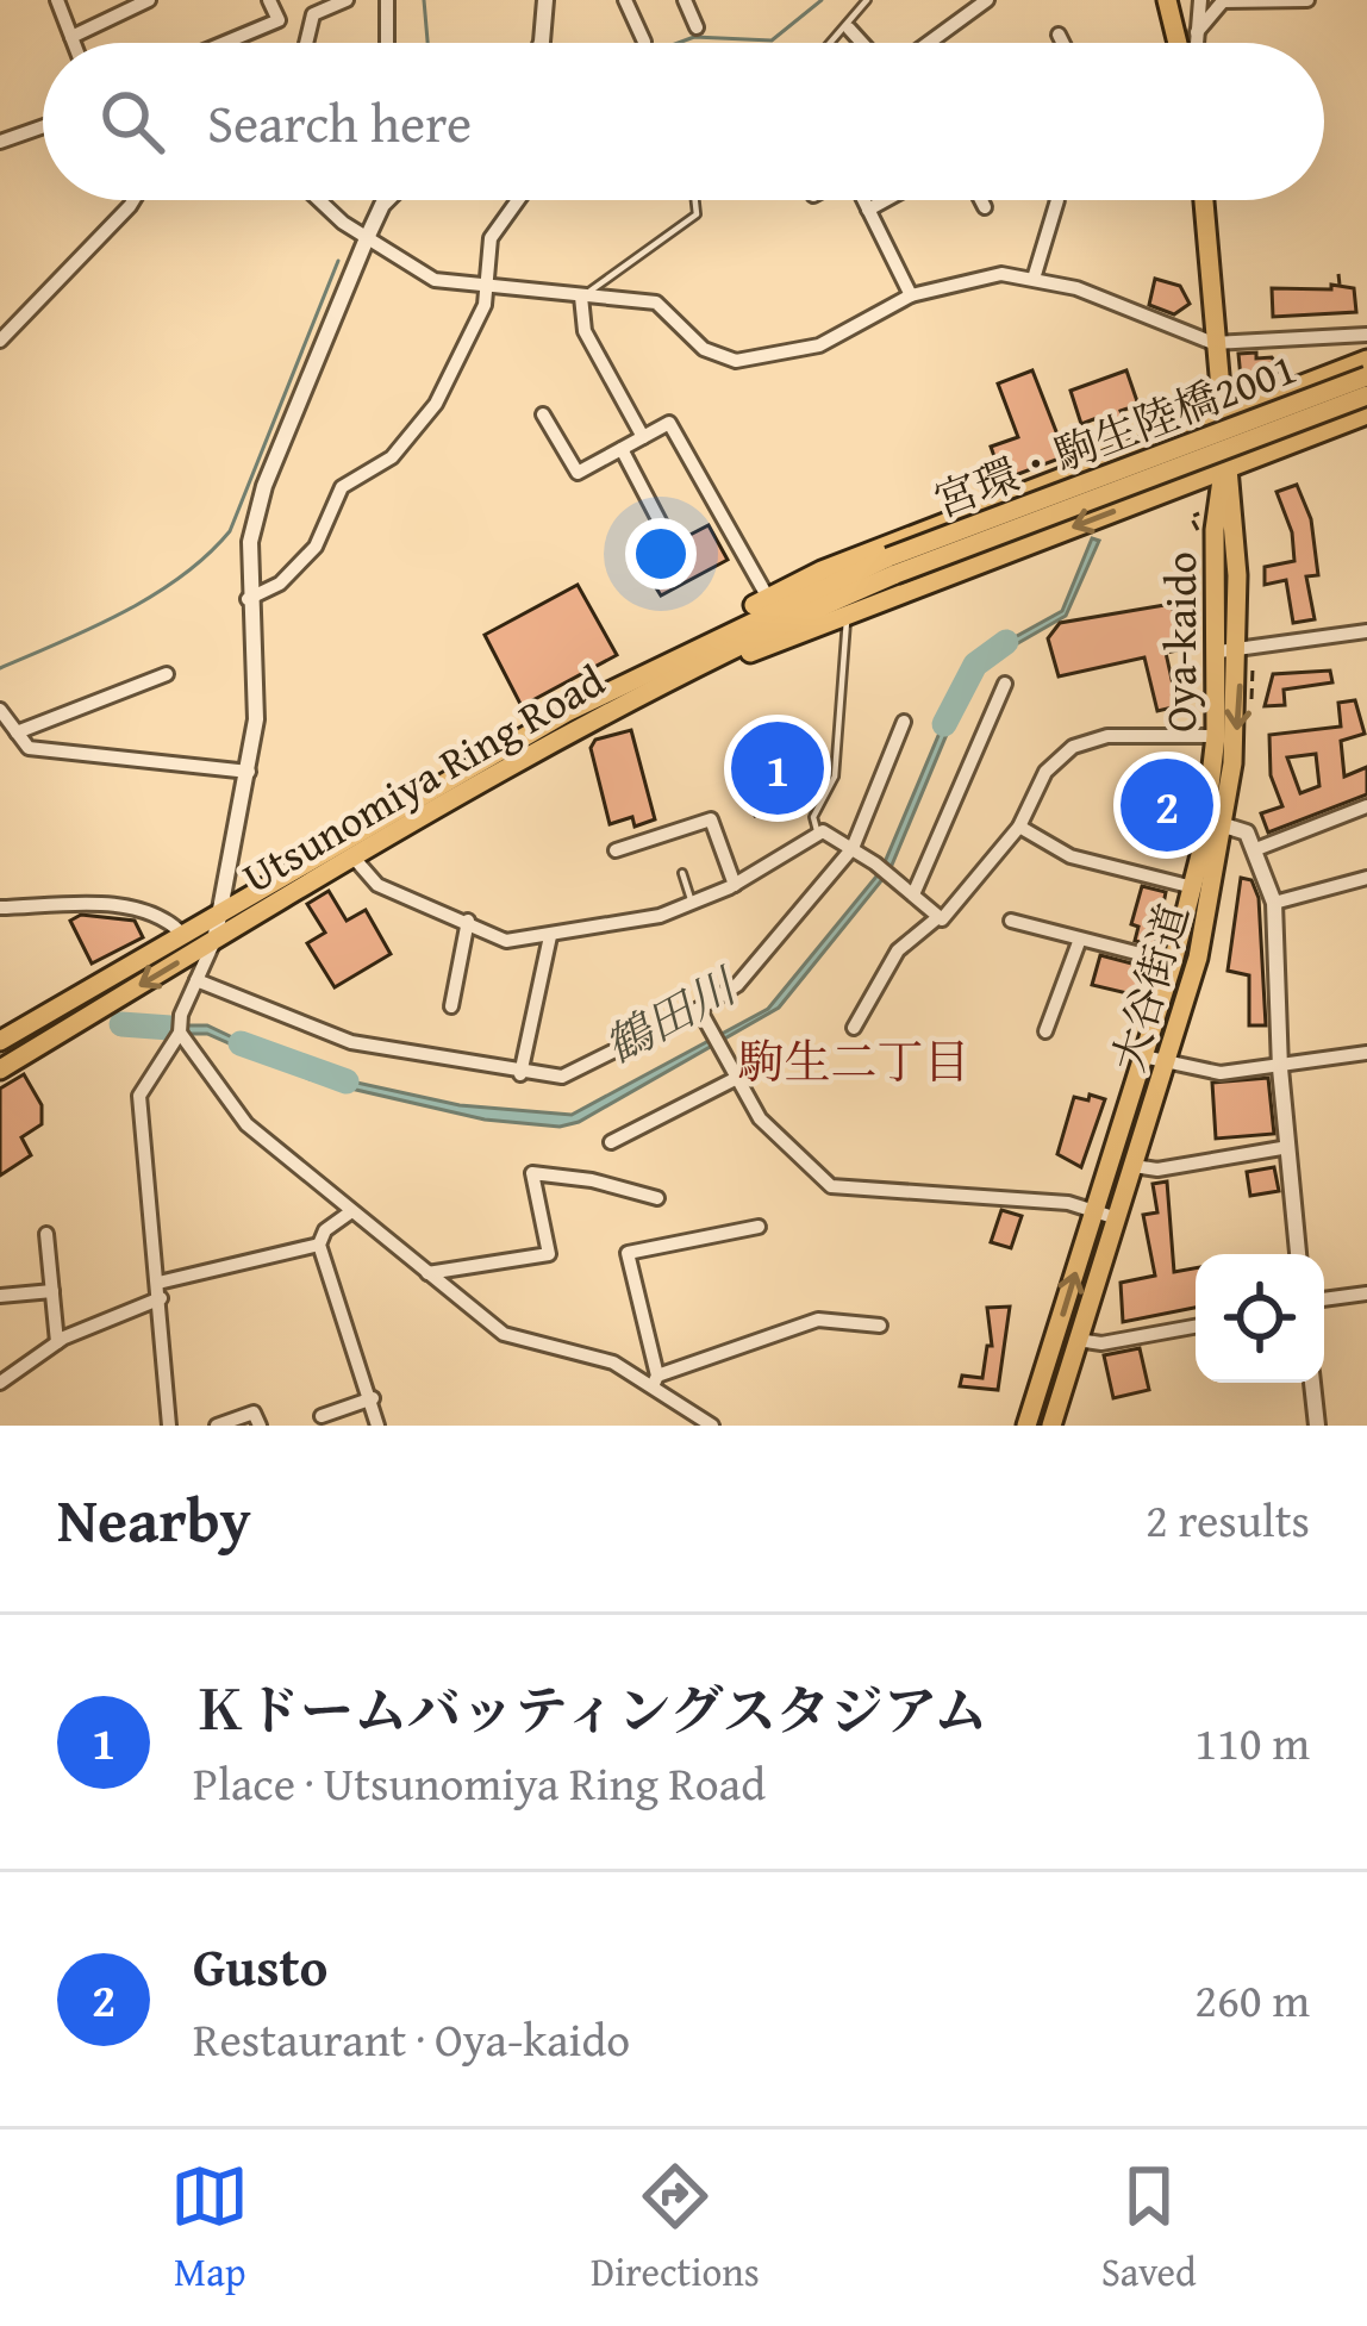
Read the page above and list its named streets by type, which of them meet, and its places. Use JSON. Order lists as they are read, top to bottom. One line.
{"streets":{"main road":["宮環・駒生陸橋2001","Oya-kaido","Utsunomiya Ring Road","大谷街道"]},"crossings":[["宮環・駒生陸橋2001","Utsunomiya Ring Road"],["Oya-kaido","大谷街道"]],"districts":["駒生二丁目"],"water":["鶴田川"],"page":{"search":"Search here","pins":["1","2"],"heading":["Nearby","2 results"],"list":[{"mark":"1","name":"Ｋドームバッティングスタジアム","note":"Place · Utsunomiya Ring Road","value":"110 m"},{"mark":"2","name":"Gusto","note":"Restaurant · Oya-kaido","value":"260 m"}],"nav":["Map","Directions","Saved"]}}
